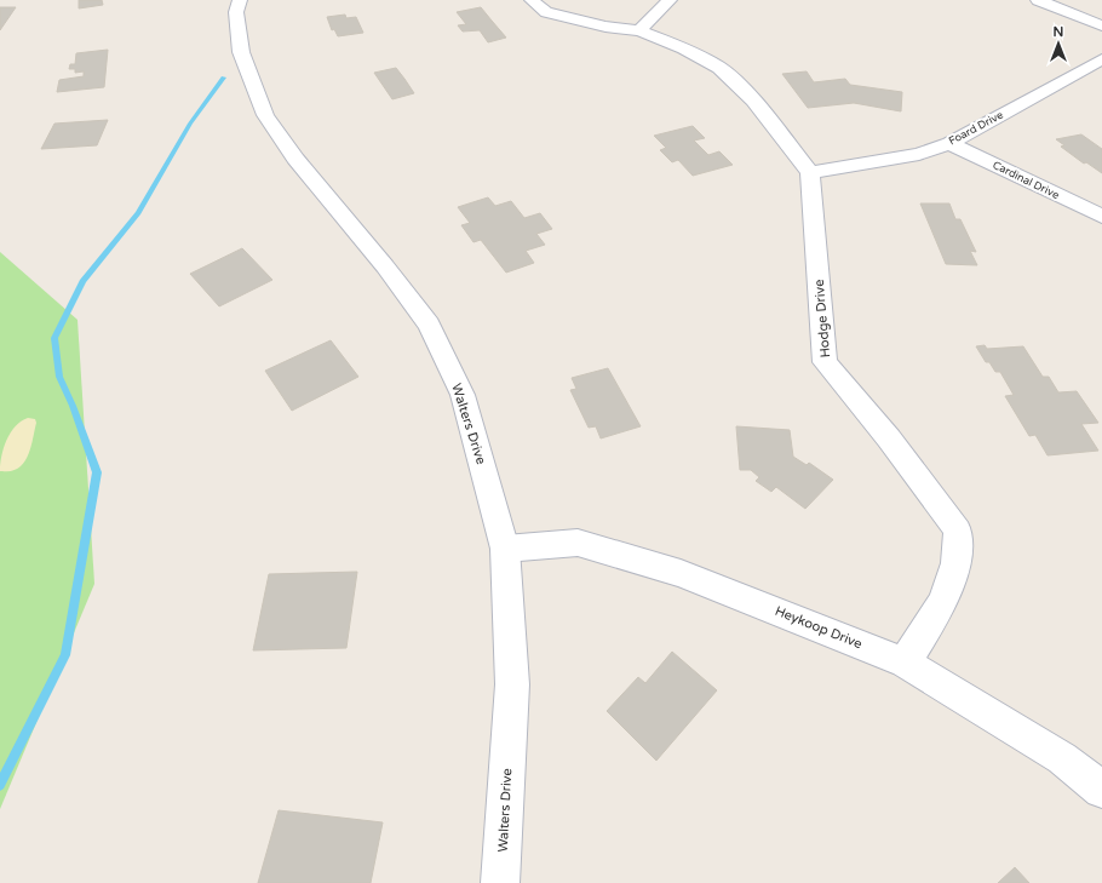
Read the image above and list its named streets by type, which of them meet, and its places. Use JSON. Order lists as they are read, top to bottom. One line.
{"streets":{"street":["Foard Drive","Cardinal Drive","Hodge Drive","Walters Drive","Heykoop Drive"]},"crossings":[["Foard Drive","Cardinal Drive"],["Foard Drive","Hodge Drive"],["Hodge Drive","Heykoop Drive"],["Walters Drive","Heykoop Drive"]],"north":"top"}
